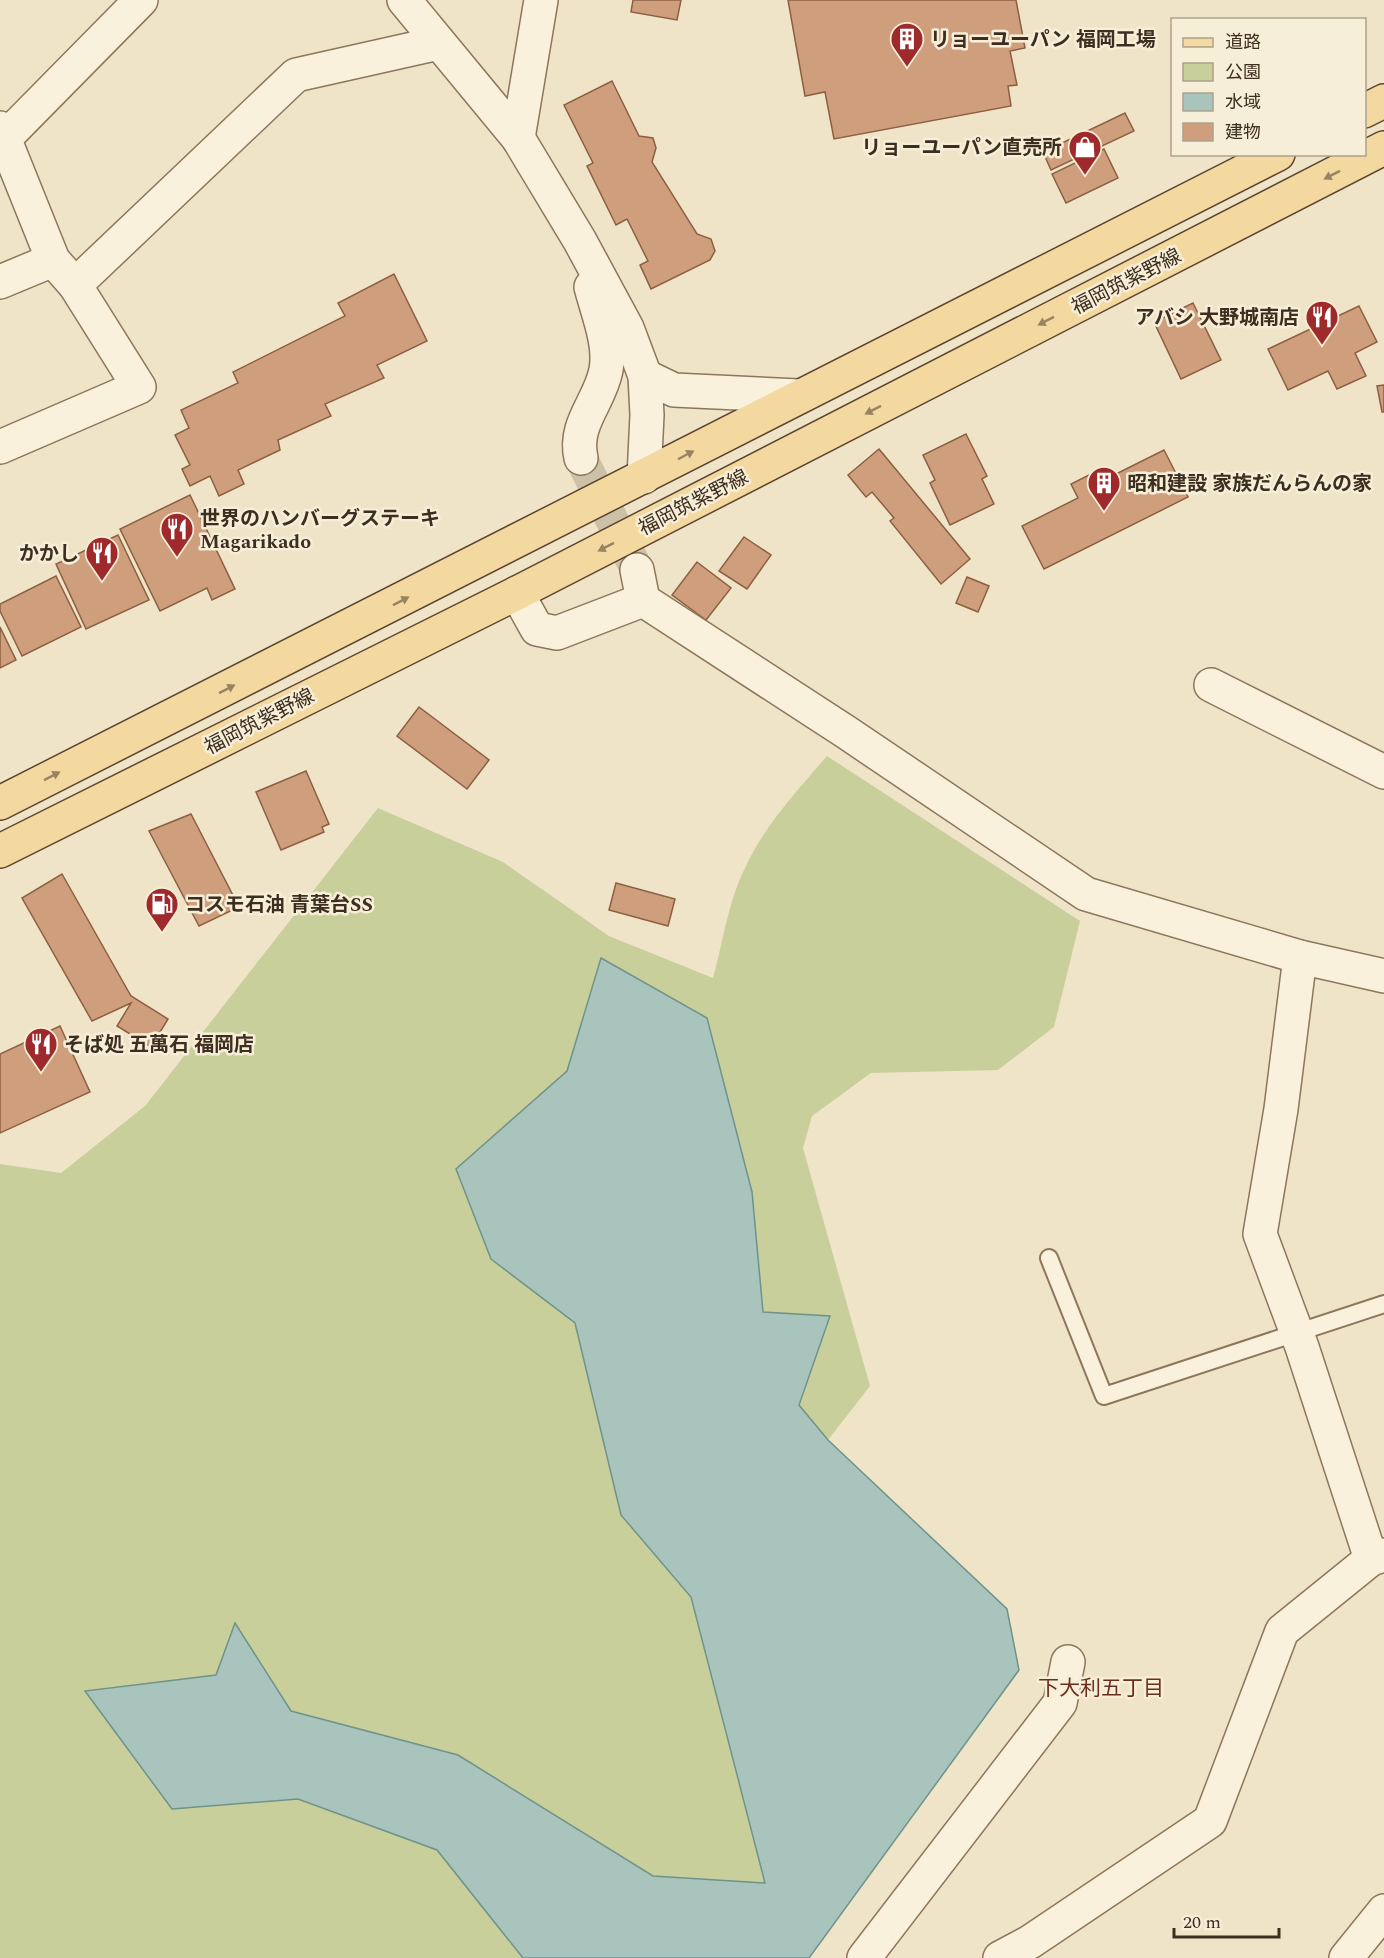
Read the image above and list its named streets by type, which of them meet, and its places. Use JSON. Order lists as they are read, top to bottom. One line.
{"streets":{"main road":["福岡筑紫野線"]},"districts":["下大利五丁目"],"places":{"building":["リョーユーパン 福岡工場","昭和建設 家族だんらんの家"],"shop":["リョーユーパン直売所"],"restaurant":["アバシ 大野城南店","世界のハンバーグステーキ Magarikado","かかし","そば処 五萬石 福岡店"],"fuel station":["コスモ石油 青葉台SS"]},"legend":["道路","公園","水域","建物"],"scale_bar":"20 m"}
